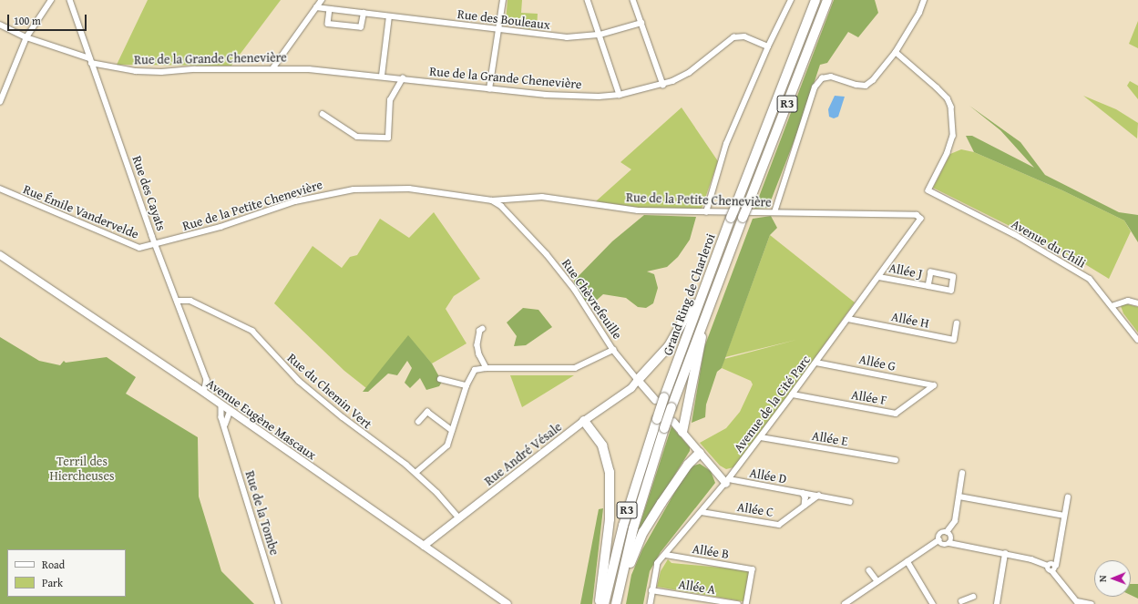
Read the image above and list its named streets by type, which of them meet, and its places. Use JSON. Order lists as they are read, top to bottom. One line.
{"streets":{"highway":["R3","Grand Ring de Charleroi"],"main road":["Rue Chèvrefeuille","Avenue Eugène Mascaux","Rue André Vésale"],"street":["Rue des Bouleaux","Rue de la Grande Chenevière","Rue des Cayats","Rue de la Petite Chenevière","Rue Émile Vandervelde","Avenue du Chili","Allée J","Allée H","Allée G","Rue du Chemin Vert","Allée F","Avenue de la Cité Parc","Allée E","Allée D","Allée C","Rue de la Tombe","Allée B","Allée A"]},"crossings":[["Rue de la Grande Chenevière","Rue des Cayats"],["Rue des Cayats","Rue de la Petite Chenevière"],["Rue des Cayats","Rue Émile Vandervelde"],["Rue des Cayats","Rue du Chemin Vert"],["Rue des Cayats","Avenue Eugène Mascaux"],["Rue de la Petite Chenevière","Rue Émile Vandervelde"],["Rue de la Petite Chenevière","Rue Chèvrefeuille"],["Rue de la Petite Chenevière","Avenue de la Cité Parc"],["Allée J","Avenue de la Cité Parc"],["Rue Chèvrefeuille","Rue André Vésale"],["Allée H","Avenue de la Cité Parc"],["Allée G","Allée F"],["Allée G","Avenue de la Cité Parc"],["Rue du Chemin Vert","Rue André Vésale"],["Allée F","Avenue de la Cité Parc"],["Avenue de la Cité Parc","Allée E"],["Avenue de la Cité Parc","Allée D"],["Avenue de la Cité Parc","Allée C"],["Avenue de la Cité Parc","Allée B"],["Avenue de la Cité Parc","Allée A"],["Avenue Eugène Mascaux","Rue André Vésale"],["Avenue Eugène Mascaux","Rue de la Tombe"],["Allée D","Allée C"]],"parks":["Terril des Hiercheuses"],"legend":["Road","Park"],"scale_bar":"100 m","north":"left"}
